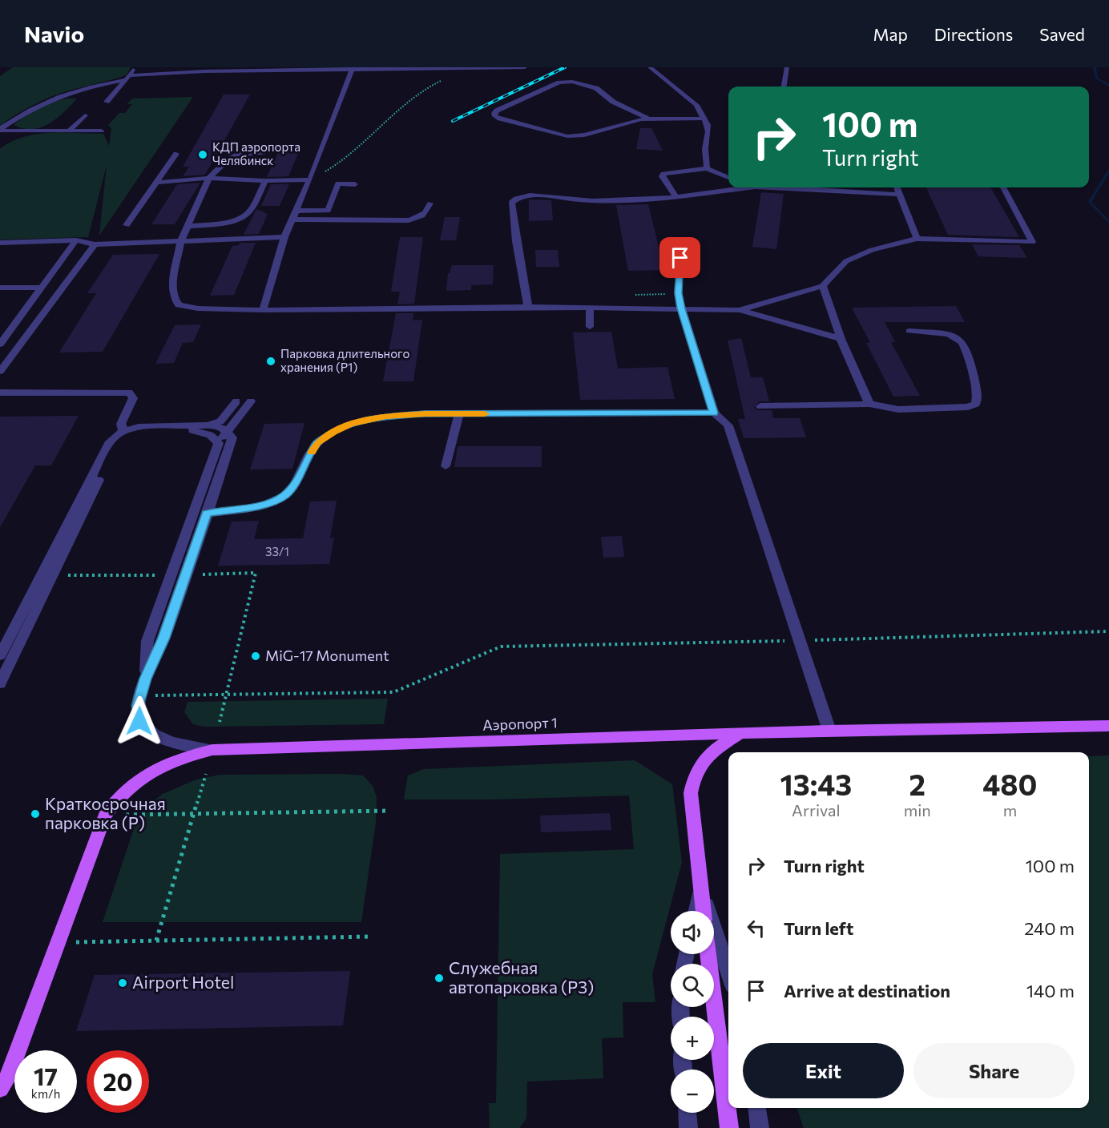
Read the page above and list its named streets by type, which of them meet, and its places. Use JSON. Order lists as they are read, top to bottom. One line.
{"streets":{"main road":["Аэропорт 1"]},"places":["КДП аэропорта Челябинск","Парковка длительного хранения (P1)","MiG-17 Monument","Краткосрочная парковка (P)","Служебная автопарковка (P3)","Airport Hotel"],"house_numbers":["33/1"],"page":{"header":"Navio","nav":["Map","Directions","Saved"],"turn":["100 m","Turn right"],"eta":["13:43","Arrival","2","min","480","m"],"list":[{"name":"Turn right","value":"100 m"},{"name":"Turn left","value":"240 m"},{"name":"Arrive at destination","value":"140 m"}],"map_buttons":["+","−"],"buttons":["Exit","Share"],"speed":"17 km/h","limit":"20"}}
